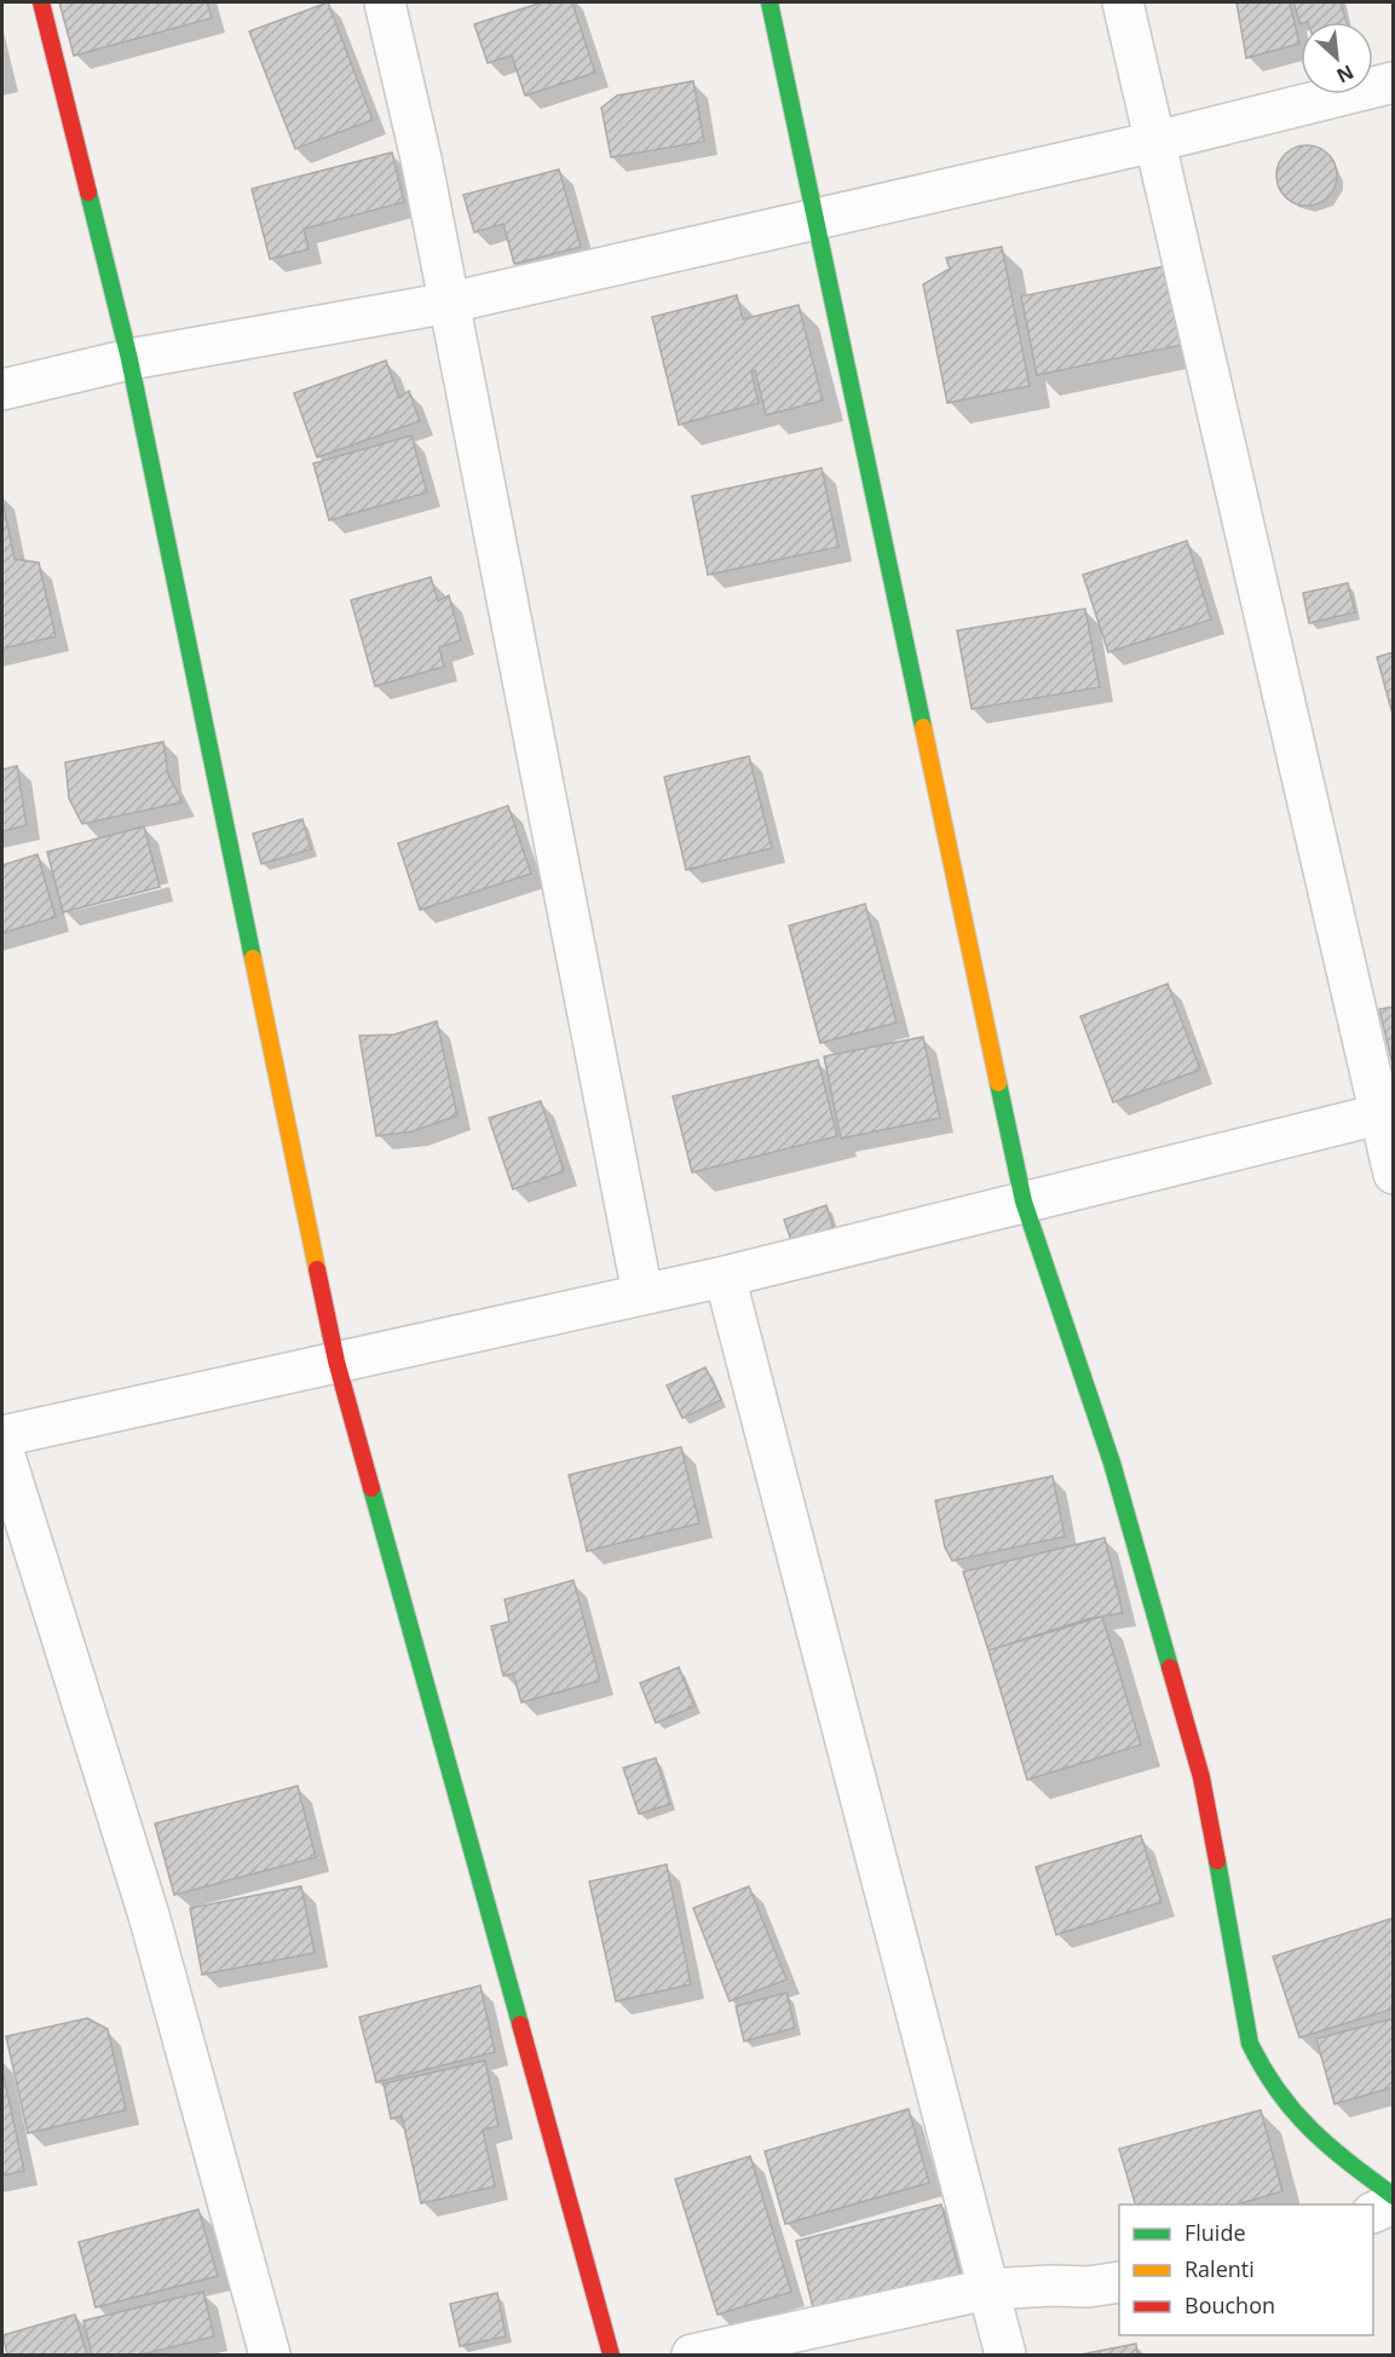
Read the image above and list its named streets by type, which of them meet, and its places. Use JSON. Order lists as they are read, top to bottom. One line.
{"legend":["Fluide","Ralenti","Bouchon"],"north":"bottom right"}
